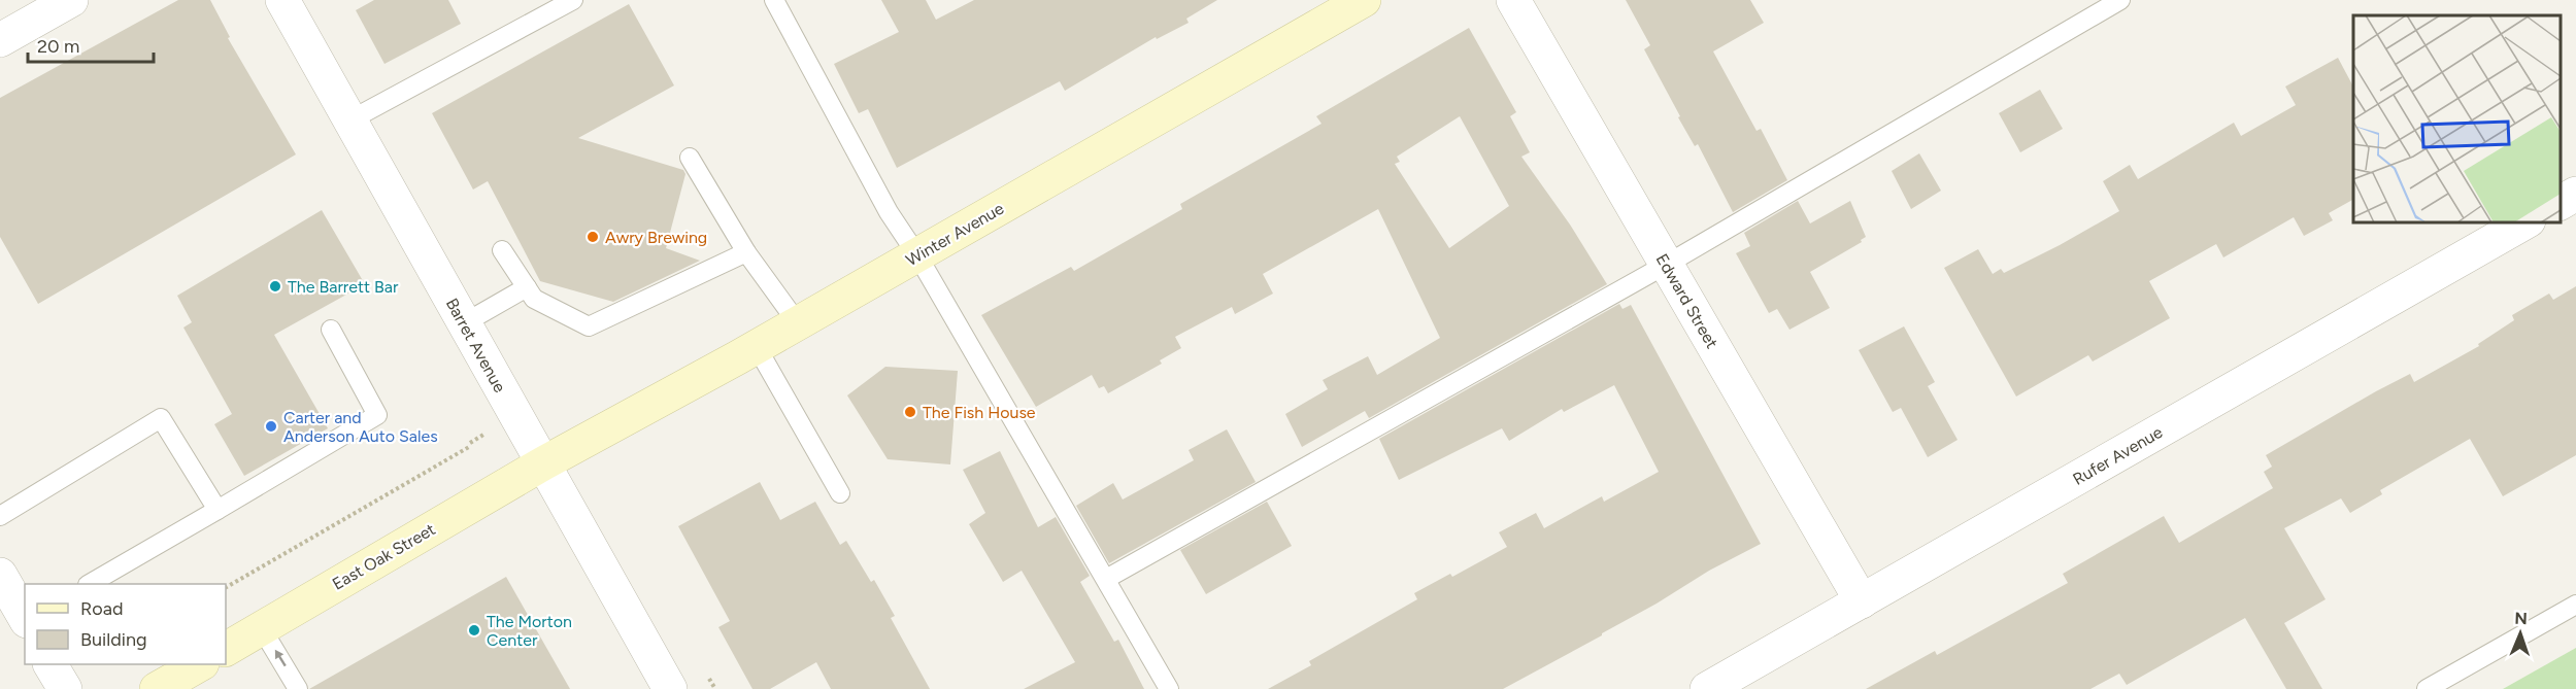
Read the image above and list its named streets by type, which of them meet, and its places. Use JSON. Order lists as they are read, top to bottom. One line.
{"streets":{"main road":["Winter Avenue","East Oak Street"],"street":["Edward Street","Barret Avenue","Rufer Avenue"]},"crossings":[["Winter Avenue","Barret Avenue"],["Winter Avenue","East Oak Street"],["Edward Street","Rufer Avenue"],["Barret Avenue","East Oak Street"]],"places":["Awry Brewing","The Barrett Bar","The Fish House","Carter and Anderson Auto Sales","The Morton Center"],"legend":["Road","Building"],"scale_bar":"20 m","north":"top"}
